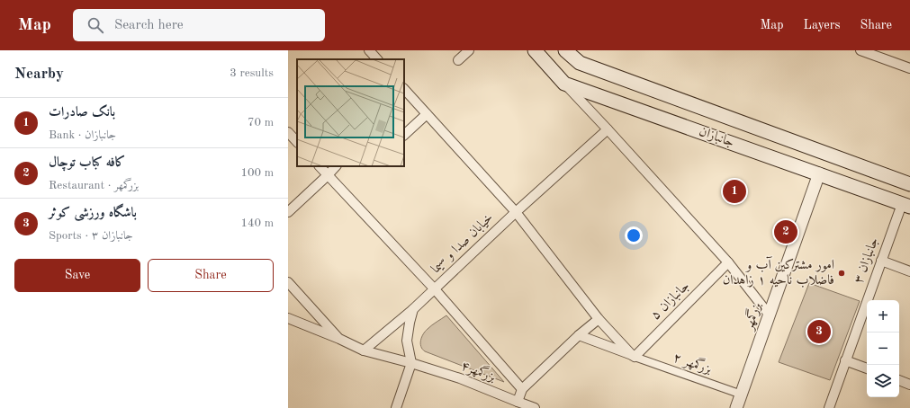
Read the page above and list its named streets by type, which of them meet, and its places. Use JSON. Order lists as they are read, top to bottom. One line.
{"streets":{"main road":["جانبازان"],"street":["خیابان صدا و سیما","جانبازان ۳","جانبازان ۵","بزرگمهر","بزرگمهر ۲","بزرگمهر۴"]},"crossings":[["جانبازان","جانبازان ۳"],["جانبازان","بزرگمهر"],["خیابان صدا و سیما","بزرگمهر۴"],["جانبازان ۵","بزرگمهر ۲"],["بزرگمهر","بزرگمهر ۲"]],"places":["امور مشترکین آب و فاضلاب ناحیه ۱ زاهدان"],"page":{"header":"Map","search":"Search here","nav":["Map","Layers","Share"],"heading":["Nearby","3 results"],"list":[{"mark":"1","name":"بانک صادرات","note":"Bank · جانبازان","value":"70 m"},{"mark":"2","name":"کافه کباب توچال","note":"Restaurant · بزرگمهر","value":"100 m"},{"mark":"3","name":"باشگاه ورزشی کوثر","note":"Sports · جانبازان ۳","value":"140 m"}],"pins":["1","2","3"],"buttons":["Save","Share"],"map_buttons":["+","−"]}}
